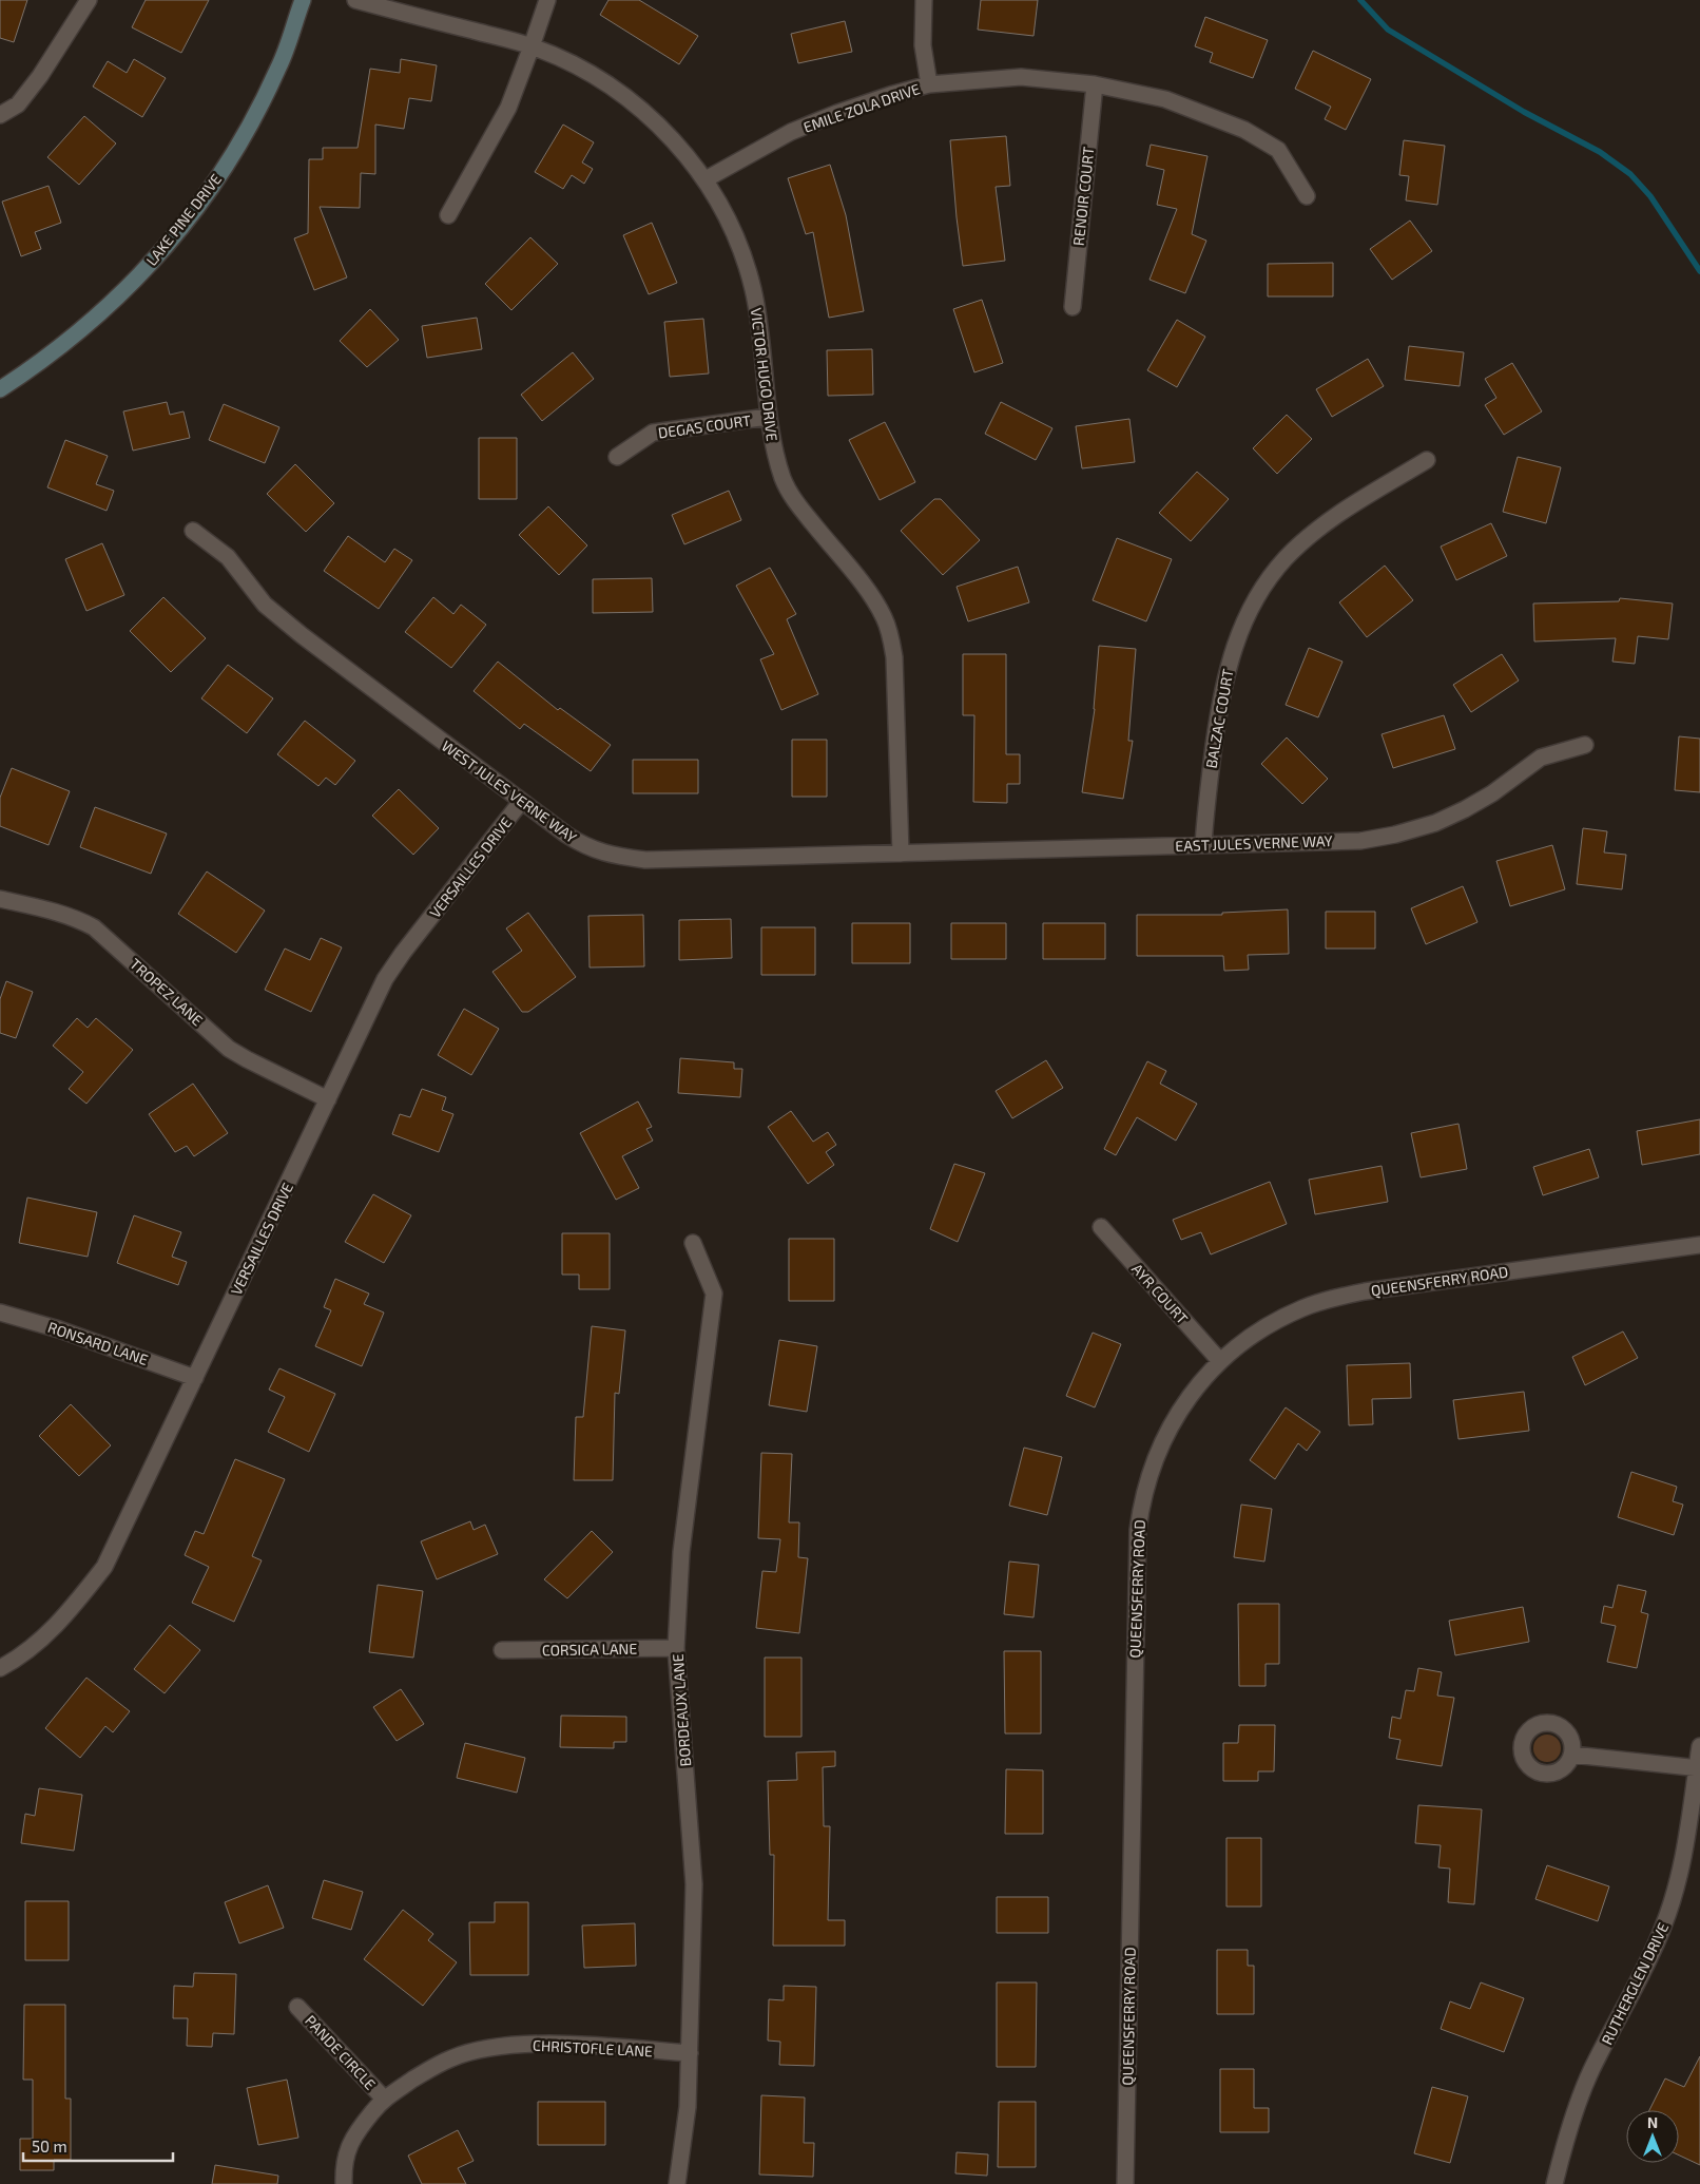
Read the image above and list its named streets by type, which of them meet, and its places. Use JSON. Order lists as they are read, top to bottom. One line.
{"streets":{"main road":["LAKE PINE DRIVE"],"street":["EMILE ZOLA DRIVE","RENOIR COURT","VICTOR HUGO DRIVE","DEGAS COURT","BALZAC COURT","WEST JULES VERNE WAY","EAST JULES VERNE WAY","VERSAILLES DRIVE","TROPEZ LANE","QUEENSFERRY ROAD","AYR COURT","RONSARD LANE","CORSICA LANE","BORDEAUX LANE","RUTHERGLEN DRIVE","CHRISTOFLE LANE","PANDE CIRCLE"]},"crossings":[["EMILE ZOLA DRIVE","RENOIR COURT"],["EMILE ZOLA DRIVE","VICTOR HUGO DRIVE"],["VICTOR HUGO DRIVE","DEGAS COURT"],["VICTOR HUGO DRIVE","WEST JULES VERNE WAY"],["VICTOR HUGO DRIVE","EAST JULES VERNE WAY"],["BALZAC COURT","EAST JULES VERNE WAY"],["WEST JULES VERNE WAY","EAST JULES VERNE WAY"],["WEST JULES VERNE WAY","VERSAILLES DRIVE"],["VERSAILLES DRIVE","TROPEZ LANE"],["VERSAILLES DRIVE","RONSARD LANE"],["QUEENSFERRY ROAD","AYR COURT"],["CORSICA LANE","BORDEAUX LANE"],["BORDEAUX LANE","CHRISTOFLE LANE"],["CHRISTOFLE LANE","PANDE CIRCLE"]],"scale_bar":"50 m","north":"top"}
